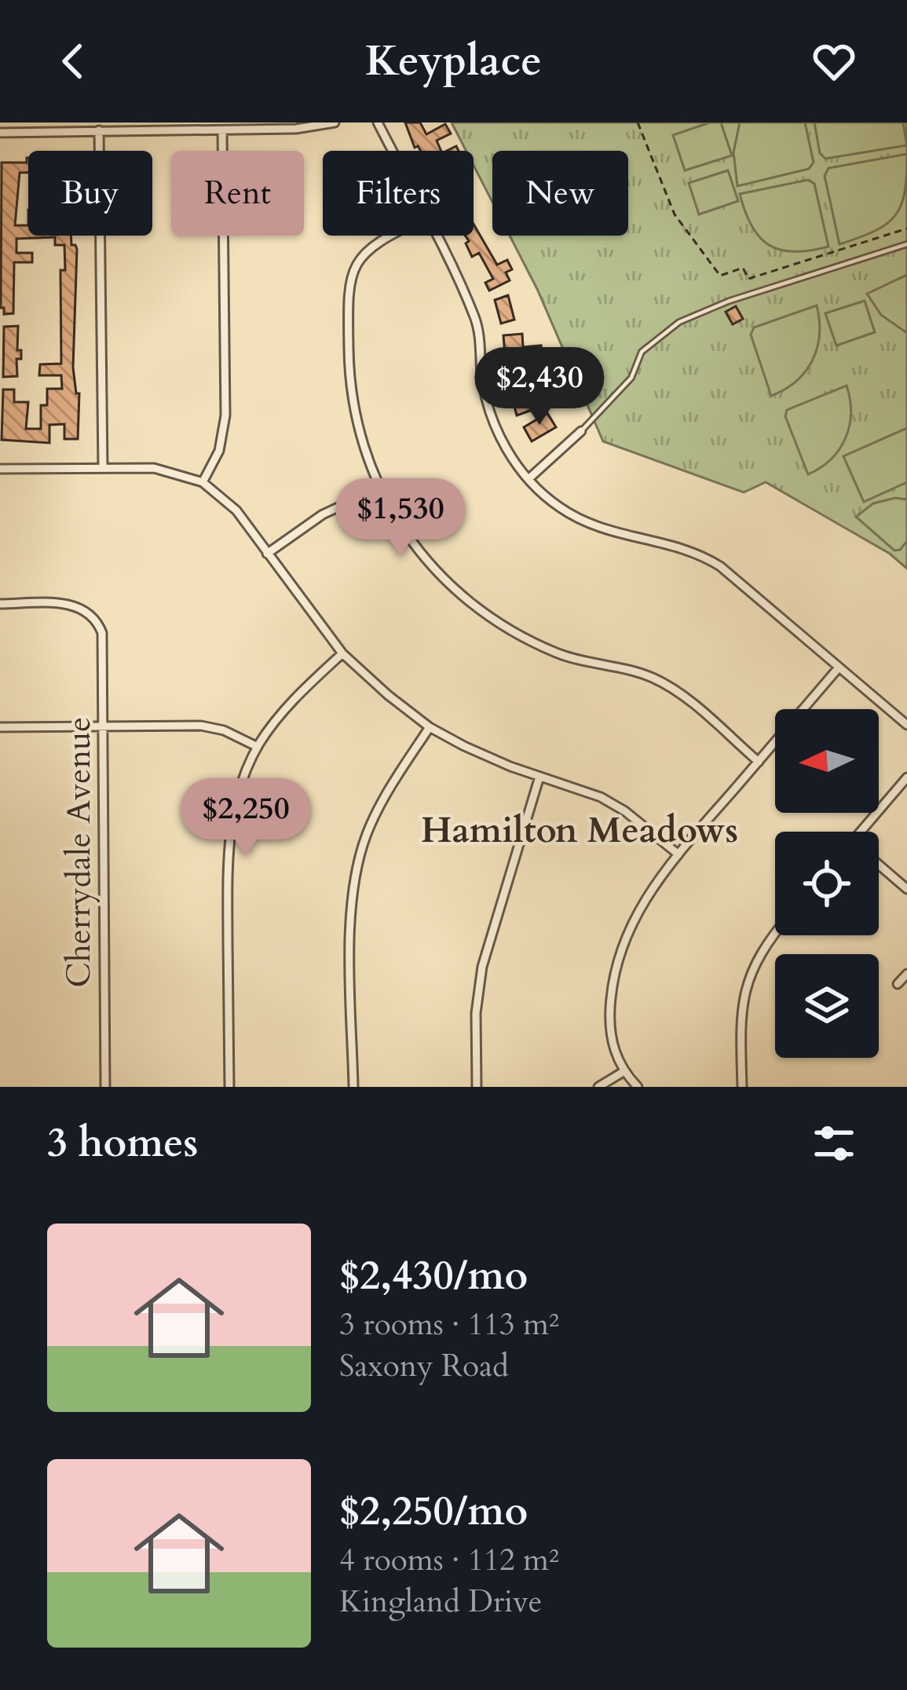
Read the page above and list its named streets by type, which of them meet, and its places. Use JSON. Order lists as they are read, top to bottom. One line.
{"streets":{"street":["Cherrydale Avenue"]},"districts":["Hamilton Meadows"],"north":"left","page":{"header":"Keyplace","chip":["Buy","Rent","Filters","New"],"price":["$2,430","$1,530","$2,250"],"heading":"3 homes","list":[{"name":"$2,430/mo","note":"3 rooms · 113 m² · Saxony Road"},{"name":"$2,250/mo","note":"4 rooms · 112 m² · Kingland Drive"}]}}
